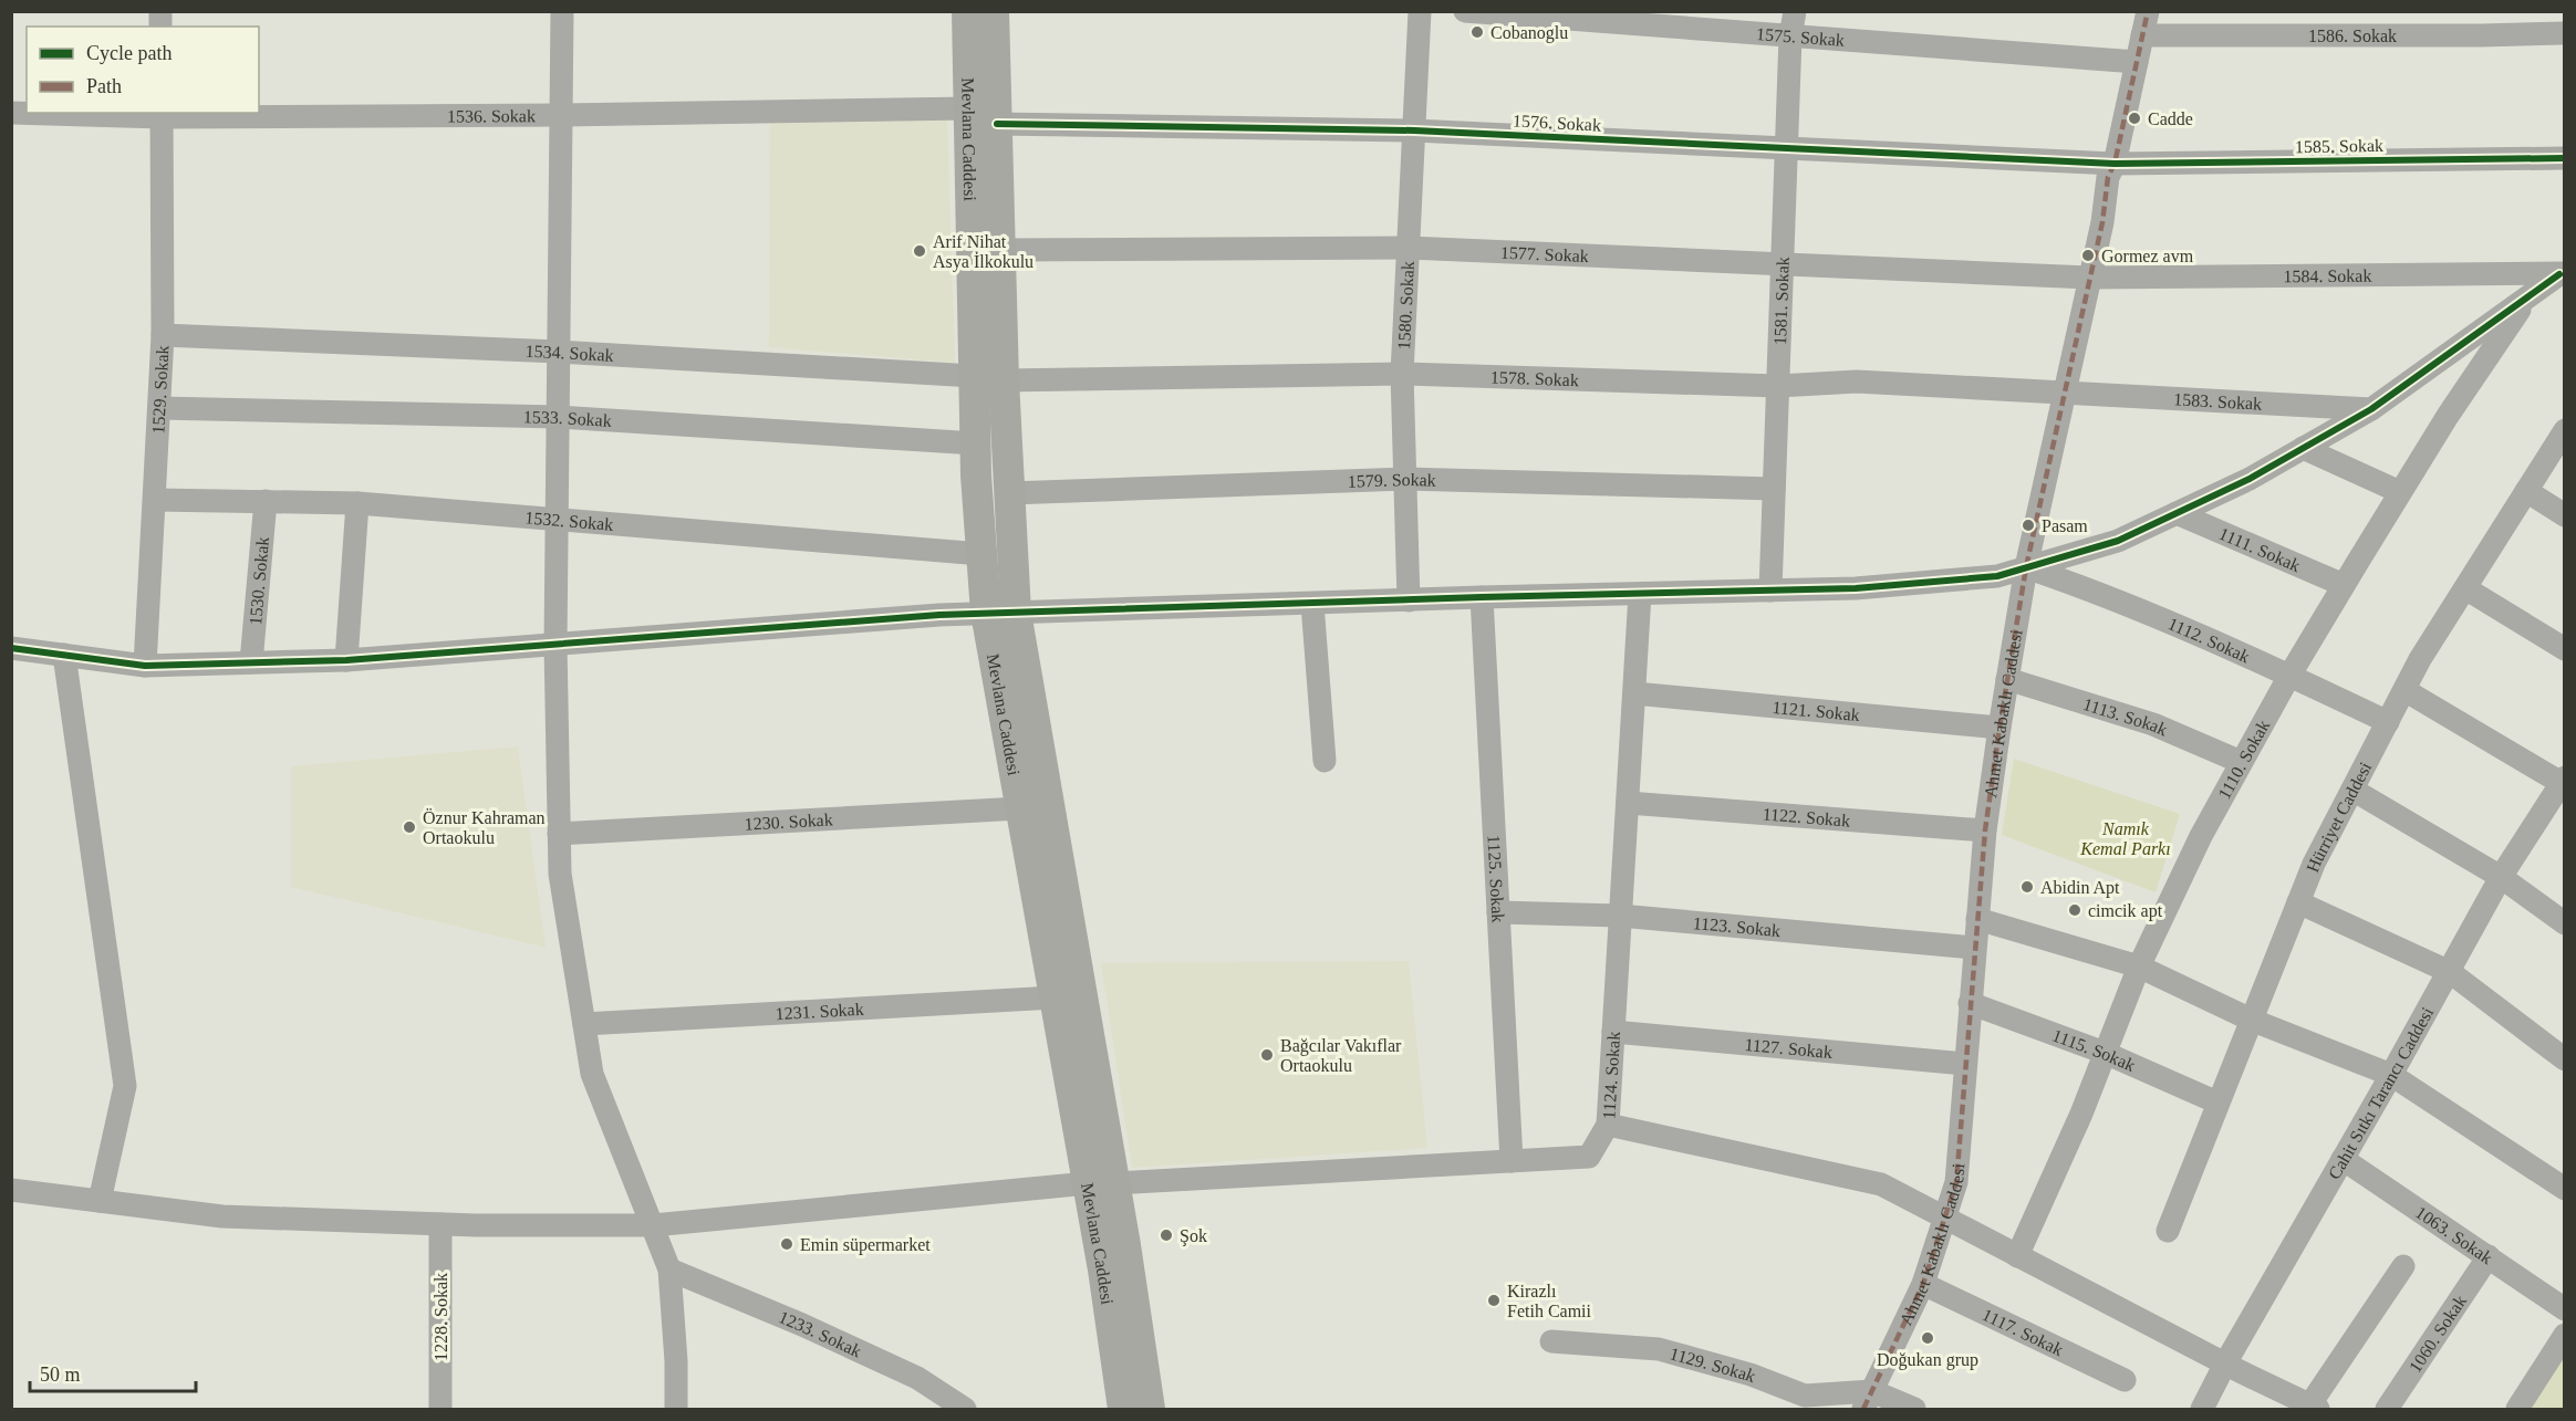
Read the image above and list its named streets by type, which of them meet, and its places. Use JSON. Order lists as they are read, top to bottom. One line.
{"streets":{"main road":["Mevlana Caddesi"],"street":["1586. Sokak","1575. Sokak","1536. Sokak","1576. Sokak","1585. Sokak","1577. Sokak","1584. Sokak","1581. Sokak","1580. Sokak","1534. Sokak","1578. Sokak","1529. Sokak","1583. Sokak","1533. Sokak","1579. Sokak","1532. Sokak","1111. Sokak","1530. Sokak","1112. Sokak","1121. Sokak","Ahmet Kabaklı Caddesi","1113. Sokak","1110. Sokak","1122. Sokak","Hürriyet Caddesi","1230. Sokak","1125. Sokak","1123. Sokak","1231. Sokak","1127. Sokak","1115. Sokak","1124. Sokak","Cahit Sıtkı Tarancı Caddesi","1063. Sokak","1228. Sokak","1117. Sokak","1060. Sokak","1233. Sokak","1129. Sokak"]},"crossings":[["1586. Sokak","Ahmet Kabaklı Caddesi"],["1575. Sokak","1581. Sokak"],["1575. Sokak","Ahmet Kabaklı Caddesi"],["1536. Sokak","Mevlana Caddesi"],["1536. Sokak","1529. Sokak"],["1576. Sokak","Mevlana Caddesi"],["1576. Sokak","1585. Sokak"],["1576. Sokak","1581. Sokak"],["1576. Sokak","1580. Sokak"],["1576. Sokak","Ahmet Kabaklı Caddesi"],["Mevlana Caddesi","1577. Sokak"],["Mevlana Caddesi","1534. Sokak"],["Mevlana Caddesi","1578. Sokak"],["Mevlana Caddesi","1533. Sokak"],["Mevlana Caddesi","1579. Sokak"],["Mevlana Caddesi","1532. Sokak"],["Mevlana Caddesi","1230. Sokak"],["Mevlana Caddesi","1231. Sokak"],["Mevlana Caddesi","1124. Sokak"],["1585. Sokak","Ahmet Kabaklı Caddesi"],["1577. Sokak","1584. Sokak"],["1577. Sokak","1581. Sokak"],["1577. Sokak","1580. Sokak"],["1577. Sokak","Ahmet Kabaklı Caddesi"],["1584. Sokak","Ahmet Kabaklı Caddesi"],["1581. Sokak","1578. Sokak"],["1581. Sokak","1579. Sokak"],["1580. Sokak","1578. Sokak"],["1580. Sokak","1579. Sokak"],["1534. Sokak","1578. Sokak"],["1534. Sokak","1529. Sokak"],["1578. Sokak","1583. Sokak"],["1578. Sokak","Ahmet Kabaklı Caddesi"],["1529. Sokak","1533. Sokak"],["1529. Sokak","1532. Sokak"],["1583. Sokak","Ahmet Kabaklı Caddesi"],["1532. Sokak","1530. Sokak"],["1111. Sokak","1110. Sokak"],["1112. Sokak","Ahmet Kabaklı Caddesi"],["1112. Sokak","1110. Sokak"],["1112. Sokak","Hürriyet Caddesi"],["1121. Sokak","Ahmet Kabaklı Caddesi"],["1121. Sokak","1124. Sokak"],["Ahmet Kabaklı Caddesi","1113. Sokak"],["Ahmet Kabaklı Caddesi","1122. Sokak"],["Ahmet Kabaklı Caddesi","1123. Sokak"],["Ahmet Kabaklı Caddesi","1127. Sokak"],["Ahmet Kabaklı Caddesi","1115. Sokak"],["Ahmet Kabaklı Caddesi","1117. Sokak"],["Ahmet Kabaklı Caddesi","1129. Sokak"],["1113. Sokak","1110. Sokak"],["1110. Sokak","1115. Sokak"],["1122. Sokak","1124. Sokak"],["Hürriyet Caddesi","1115. Sokak"],["1125. Sokak","1123. Sokak"],["1125. Sokak","1124. Sokak"],["1123. Sokak","1124. Sokak"],["1127. Sokak","1124. Sokak"],["1124. Sokak","1228. Sokak"],["Cahit Sıtkı Tarancı Caddesi","1063. Sokak"],["1063. Sokak","1060. Sokak"]],"parks":["Namık Kemal Parkı"],"places":["Cobanoglu","Cadde","Arif Nihat Asya İlkokulu","Gormez avm","Pasam","Öznur Kahraman Ortaokulu","Abidin Apt","cimcik apt","Bağcılar Vakıflar Ortaokulu","Şok","Emin süpermarket","Kirazlı Fetih Camii","Doğukan grup"],"legend":["Cycle path","Path"],"scale_bar":"50 m"}
